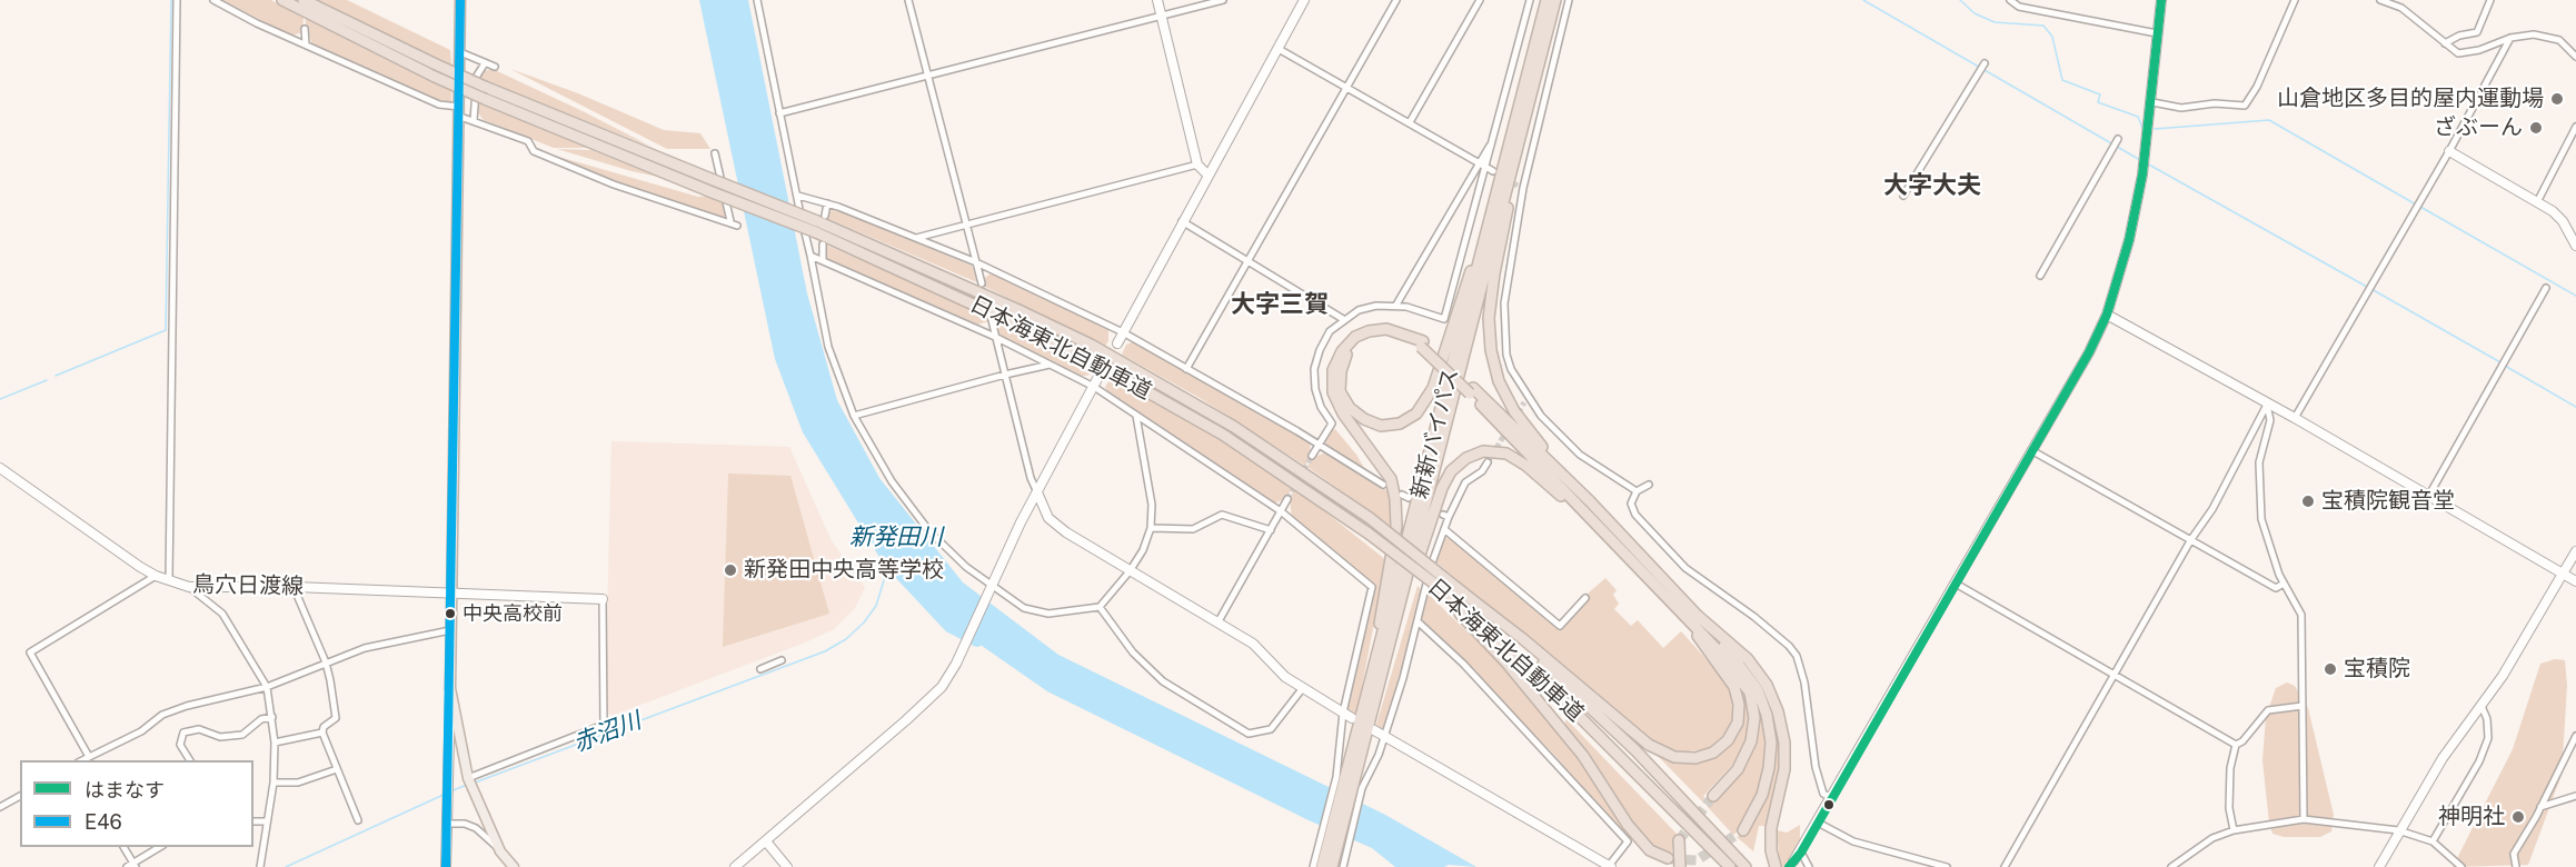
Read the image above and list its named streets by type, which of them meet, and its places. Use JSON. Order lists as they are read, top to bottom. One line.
{"streets":{"highway":["日本海東北自動車道","新新バイパス"],"street":["鳥穴日渡線"]},"districts":["大字大夫","大字三賀"],"water":["新発田川","赤沼川"],"places":["山倉地区多目的屋内運動場","ざぶーん","宝積院観音堂","新発田中央高等学校","中央高校前","宝積院","神明社"],"lines":["transit line はまなす","transit line E46"],"legend":["はまなす","E46"]}
